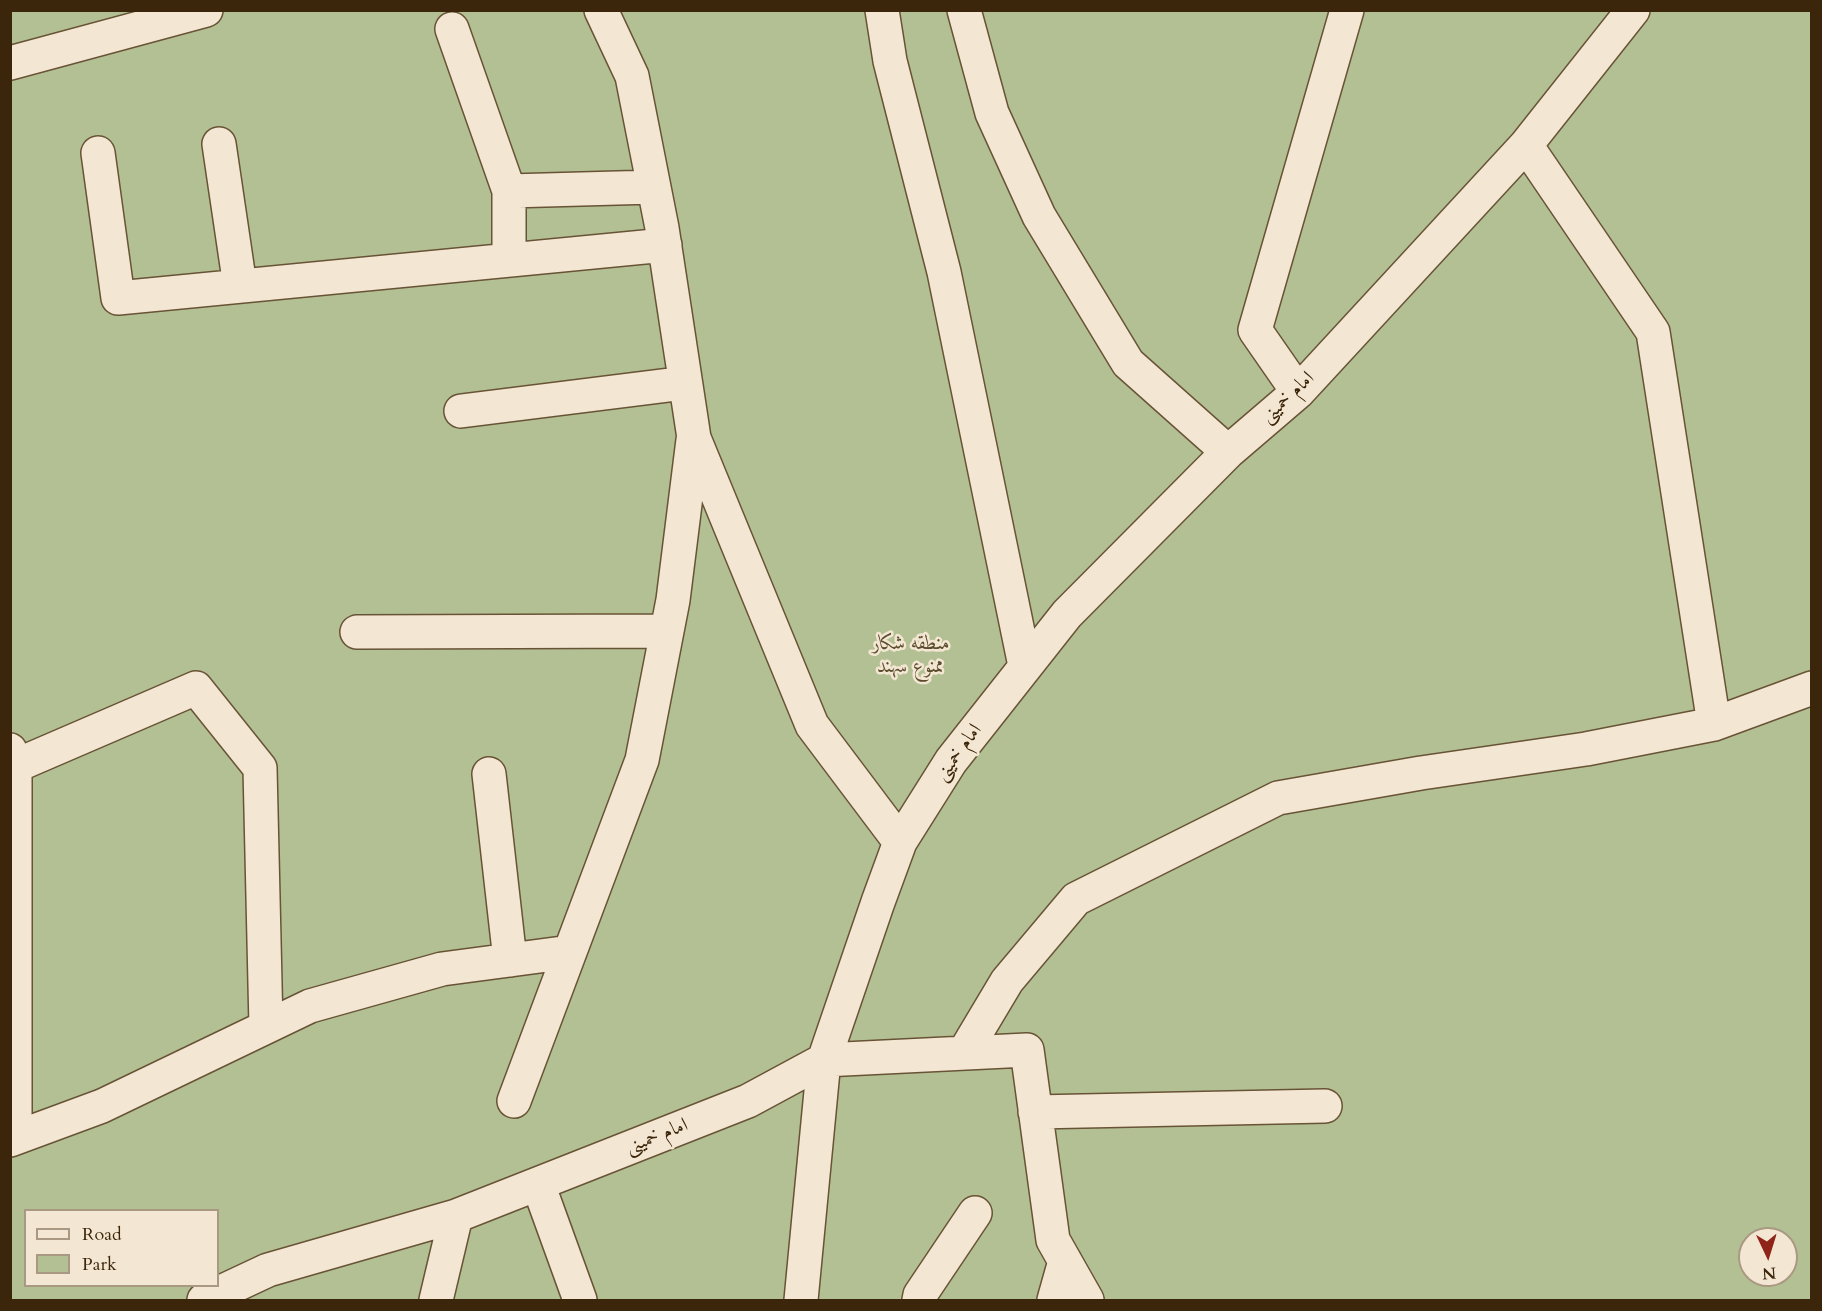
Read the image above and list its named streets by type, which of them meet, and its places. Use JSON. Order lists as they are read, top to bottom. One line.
{"streets":{"street":["امام خمینی"]},"parks":["منطقه شکار ممنوع سهند"],"legend":["Road","Park"],"north":"bottom"}
